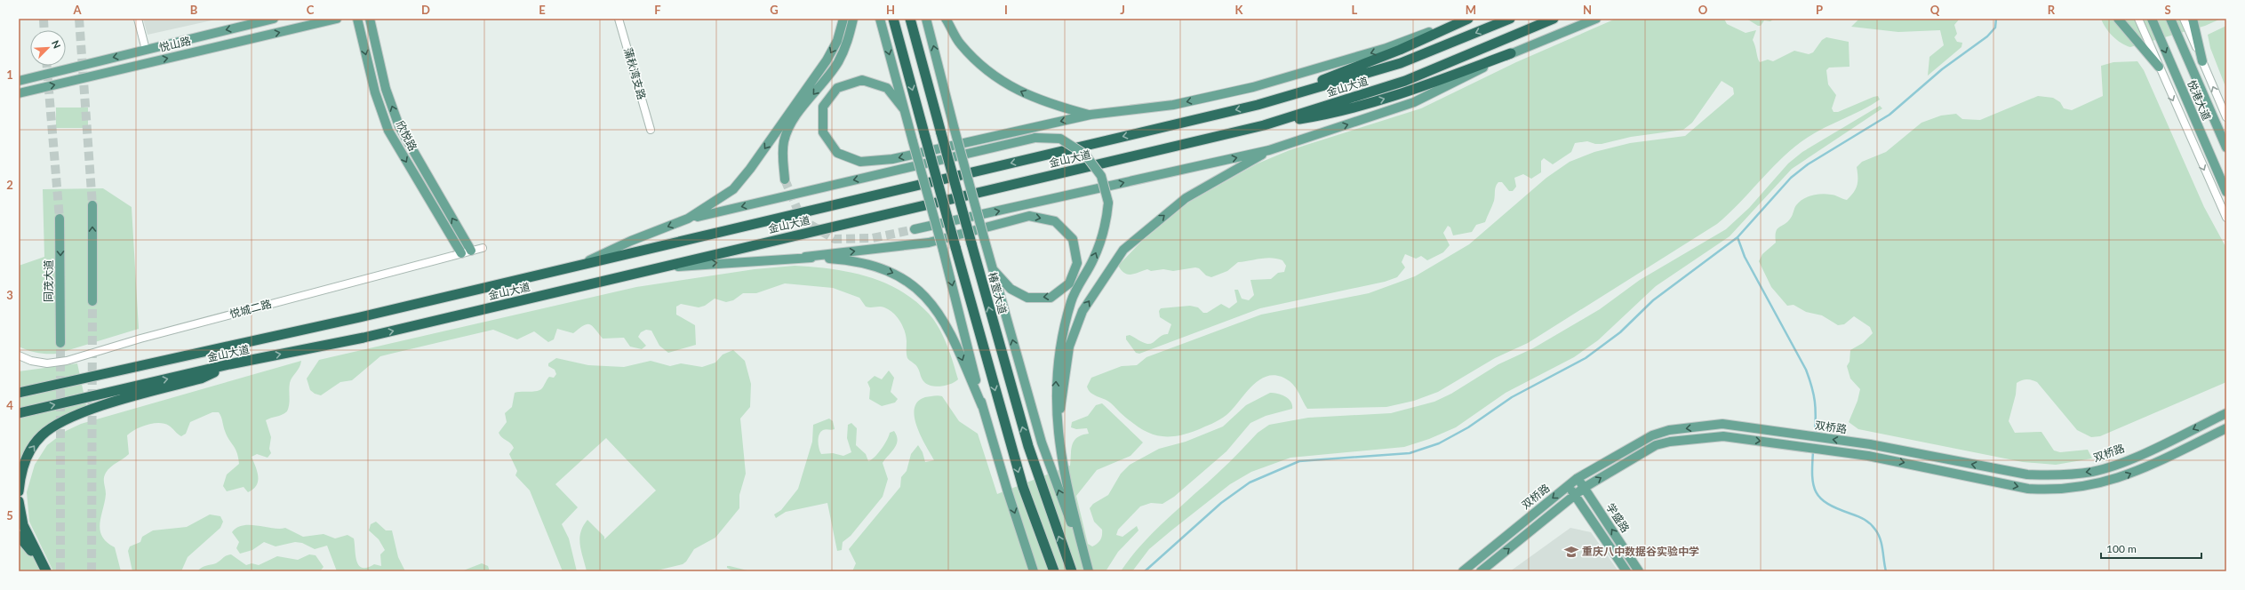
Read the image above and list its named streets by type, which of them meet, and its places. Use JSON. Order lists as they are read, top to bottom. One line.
{"streets":{"highway":["金山大道","椿萱大道"],"main road":["悦山路","悦港大道","欣悦路","同茂大道","双桥路","学盛路"],"street":["蒲秋湾支路","悦城二路"]},"crossings":[["欣悦路","悦城二路"],["双桥路","学盛路"]],"places":{"school or university":["重庆八中数据谷实验中学"]},"scale_bar":"100 m","north":"top right","grid":{"columns":["A","B","C","D","E","F","G","H","I","J","K","L","M","N","O","P","Q","R","S"],"rows":["1","2","3","4","5"]}}
